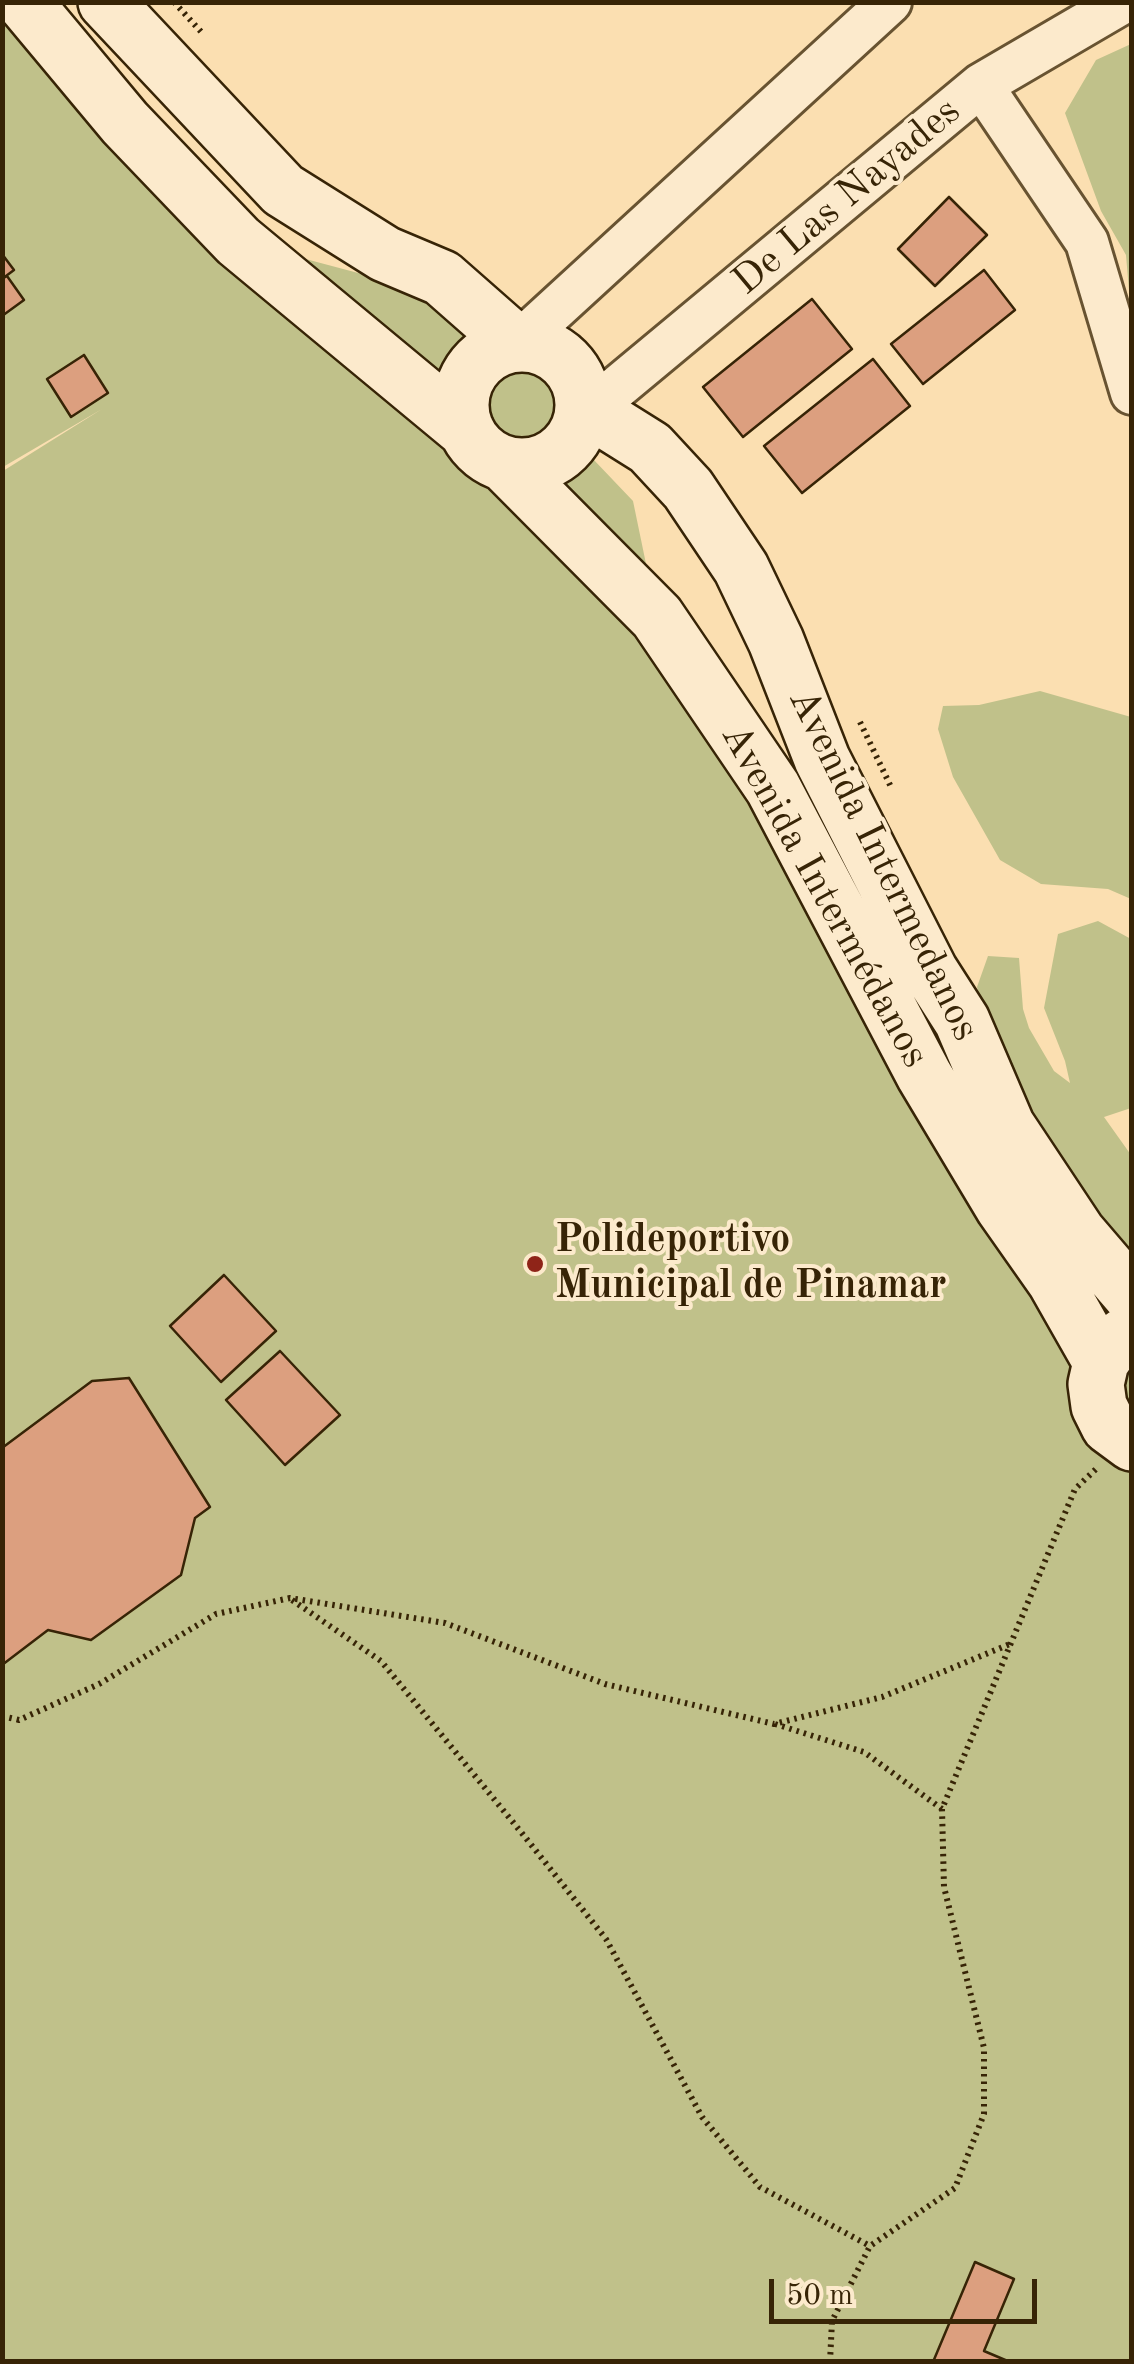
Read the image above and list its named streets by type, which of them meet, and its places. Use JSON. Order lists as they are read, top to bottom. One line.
{"streets":{"main road":["Avenida Intermedanos","Avenida Intermédanos"],"street":["De Las Nayades"]},"crossings":[["De Las Nayades","Avenida Intermedanos"],["De Las Nayades","Avenida Intermédanos"],["Avenida Intermedanos","Avenida Intermédanos"]],"places":["Polideportivo Municipal de Pinamar"],"scale_bar":"50 m"}
